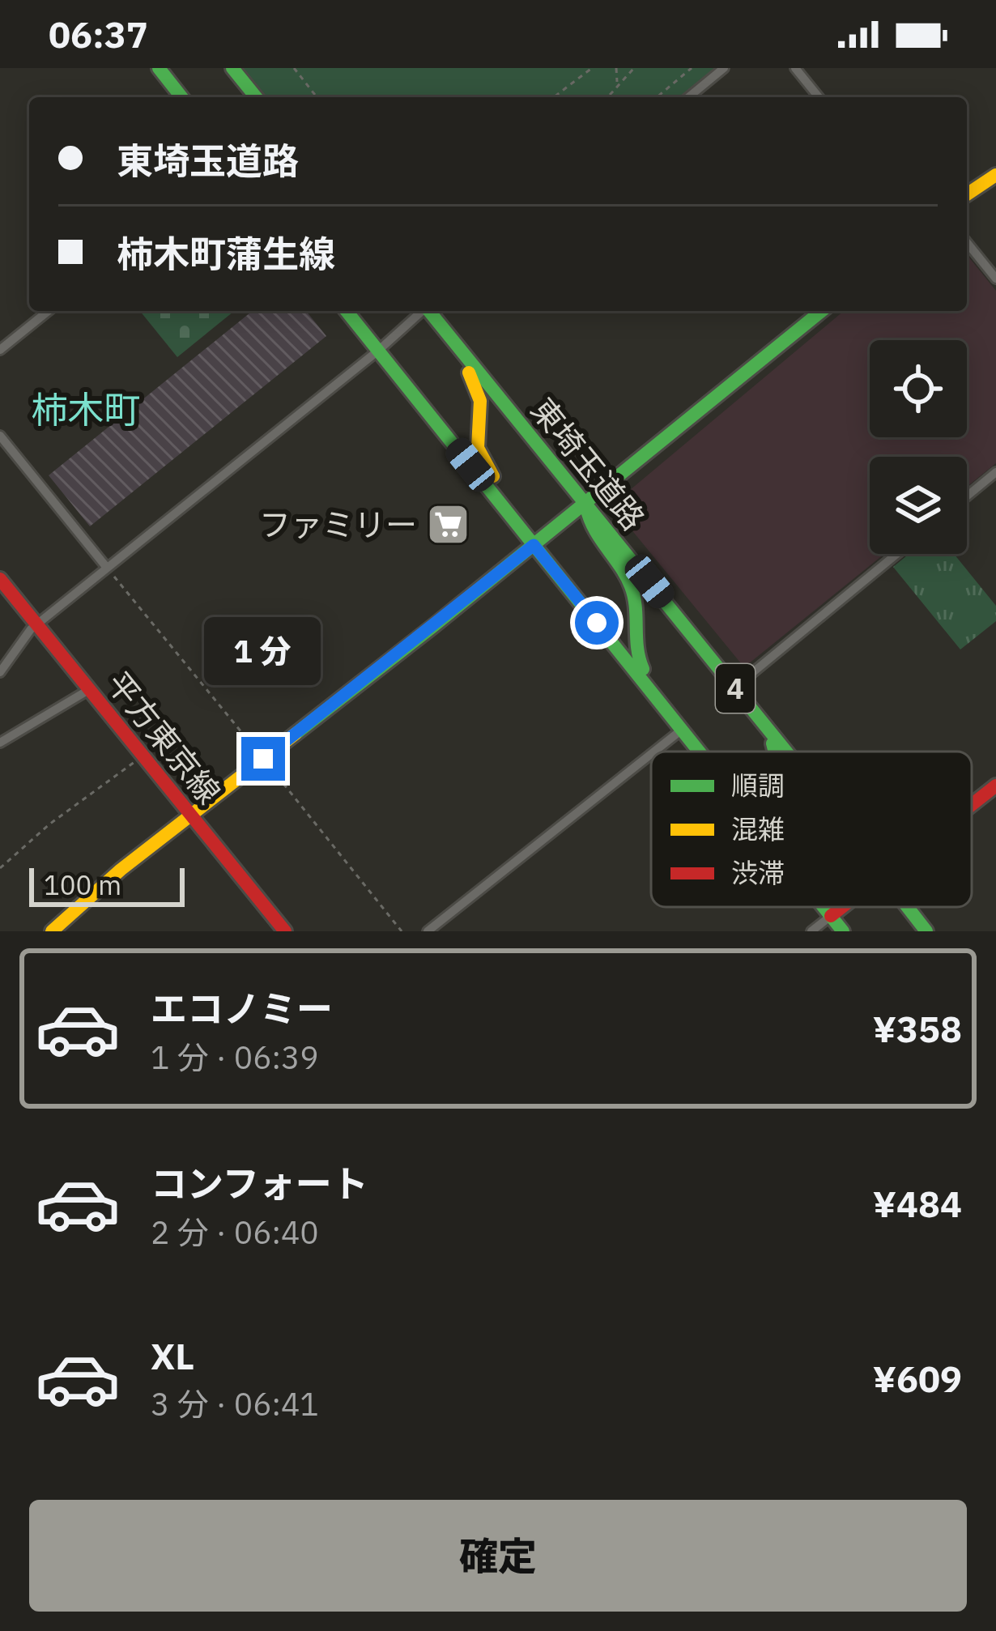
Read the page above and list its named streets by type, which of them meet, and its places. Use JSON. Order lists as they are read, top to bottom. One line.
{"streets":{"main road":["東埼玉道路","4","平方東京線"]},"crossings":[["東埼玉道路","4"]],"districts":["柿木町"],"places":{"supermarket":["ファミリー"]},"legend":["順調","混雑","渋滞"],"scale_bar":"100 m","page":{"status":"06:37","banner":["東埼玉道路","柿木町蒲生線"],"bubble":"1 分","scale":"100 m","list":[{"name":"エコノミー","note":"1 分 · 06:39","value":"¥358"},{"name":"コンフォート","note":"2 分 · 06:40","value":"¥484"},{"name":"XL","note":"3 分 · 06:41","value":"¥609"}],"buttons":"確定"}}
